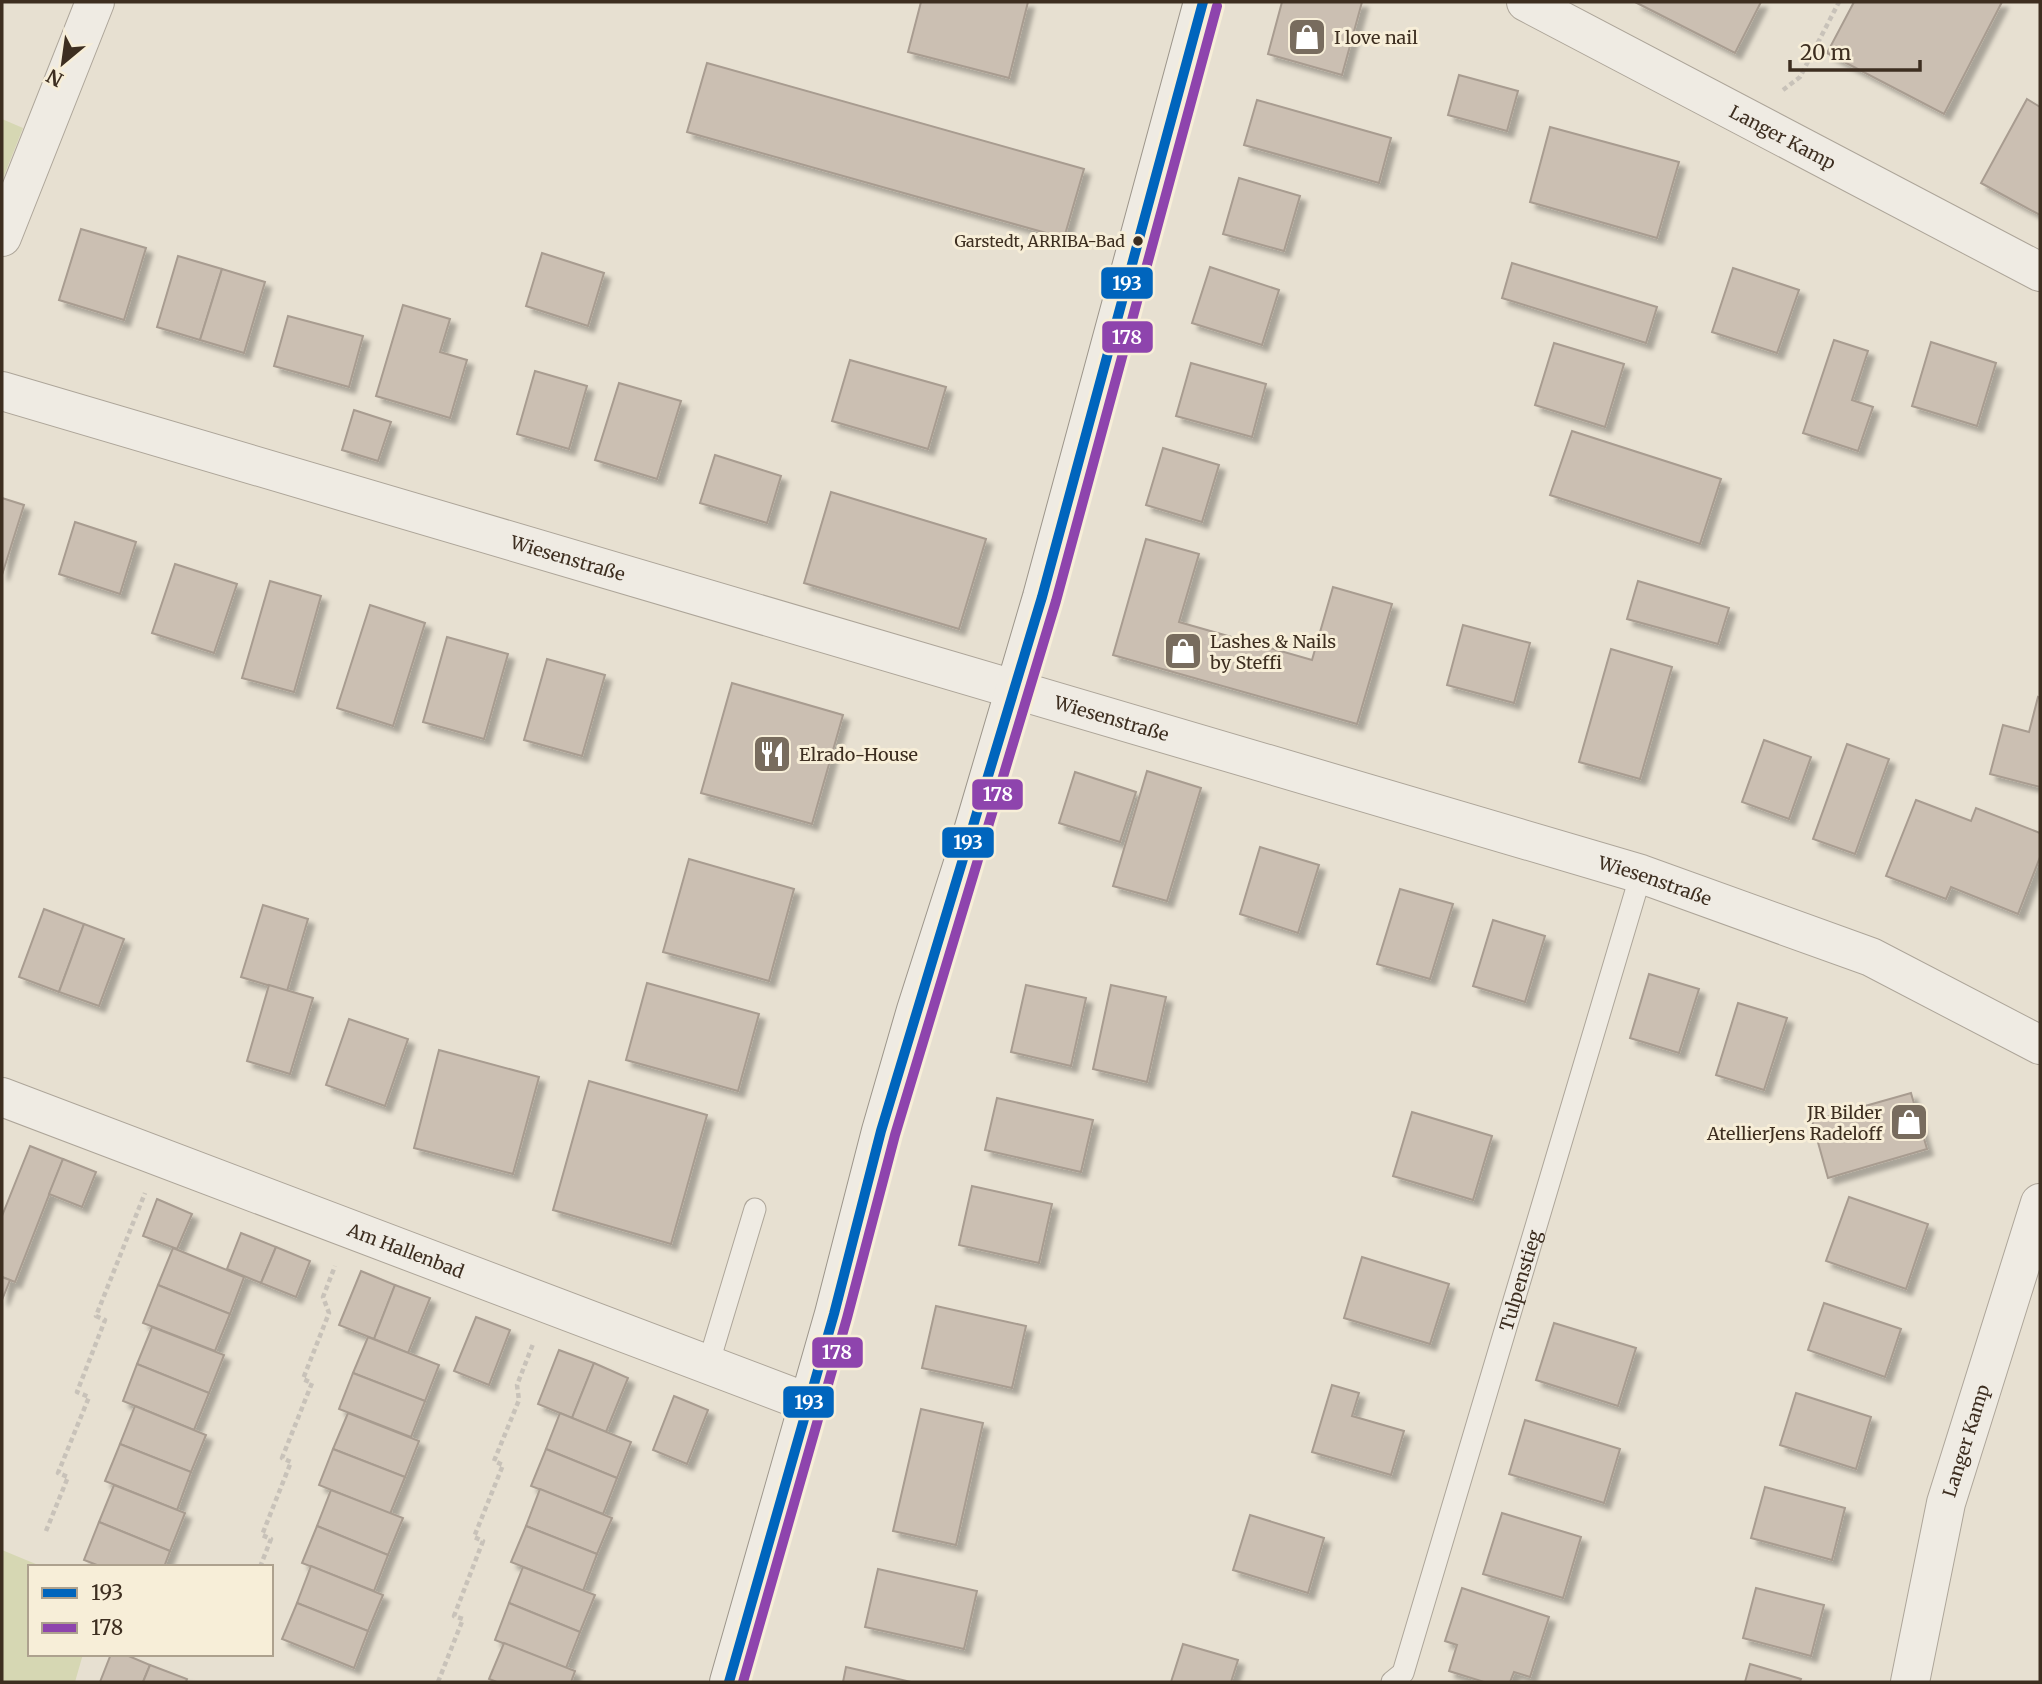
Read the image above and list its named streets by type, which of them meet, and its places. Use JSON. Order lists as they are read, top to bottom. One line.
{"streets":{"street":["Langer Kamp","Wiesenstraße","Am Hallenbad"],"lane":["Tulpenstieg"]},"crossings":[["Wiesenstraße","Tulpenstieg"]],"places":{"shop":["I love nail","Lashes & Nails by Steffi","JR Bilder AtellierJens Radeloff"],"other":["Garstedt, ARRIBA-Bad"],"restaurant":["Elrado-House"]},"lines":["transit line 193","transit line 178"],"legend":["193","178"],"scale_bar":"20 m","north":"bottom left"}
